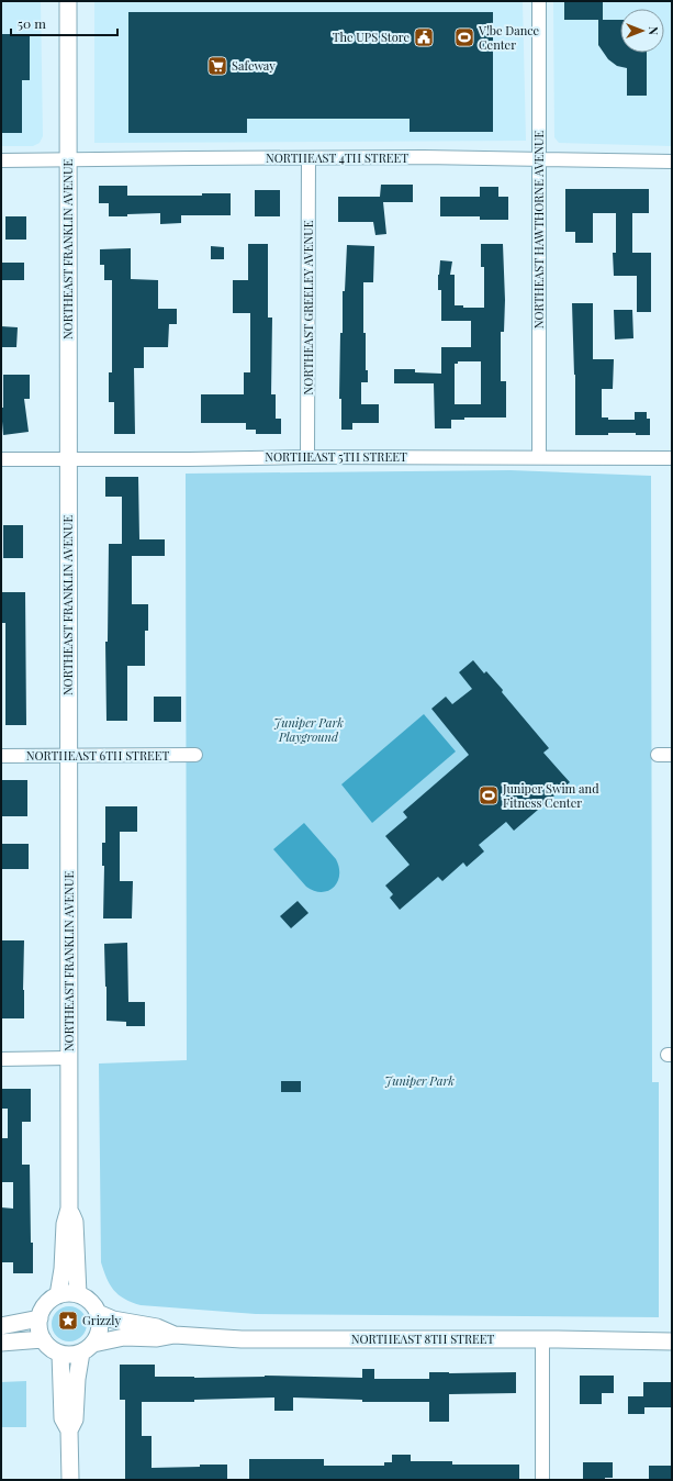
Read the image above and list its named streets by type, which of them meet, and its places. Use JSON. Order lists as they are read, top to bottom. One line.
{"streets":{"street":["NORTHEAST 4TH STREET","NORTHEAST HAWTHORNE AVENUE","NORTHEAST FRANKLIN AVENUE","NORTHEAST GREELEY AVENUE","NORTHEAST 5TH STREET","NORTHEAST 6TH STREET","NORTHEAST 8TH STREET"]},"crossings":[["NORTHEAST 4TH STREET","NORTHEAST HAWTHORNE AVENUE"],["NORTHEAST 4TH STREET","NORTHEAST FRANKLIN AVENUE"],["NORTHEAST 4TH STREET","NORTHEAST GREELEY AVENUE"],["NORTHEAST HAWTHORNE AVENUE","NORTHEAST 5TH STREET"],["NORTHEAST FRANKLIN AVENUE","NORTHEAST 5TH STREET"],["NORTHEAST FRANKLIN AVENUE","NORTHEAST 6TH STREET"],["NORTHEAST FRANKLIN AVENUE","NORTHEAST 8TH STREET"],["NORTHEAST GREELEY AVENUE","NORTHEAST 5TH STREET"]],"parks":["Juniper Park Playground","Juniper Park"],"places":{"public building":["The UPS Store"],"sports":["V!be Dance Center","Juniper Swim and Fitness Center"],"supermarket":["Safeway"],"place":["Grizzly"]},"scale_bar":"50 m","north":"right"}
